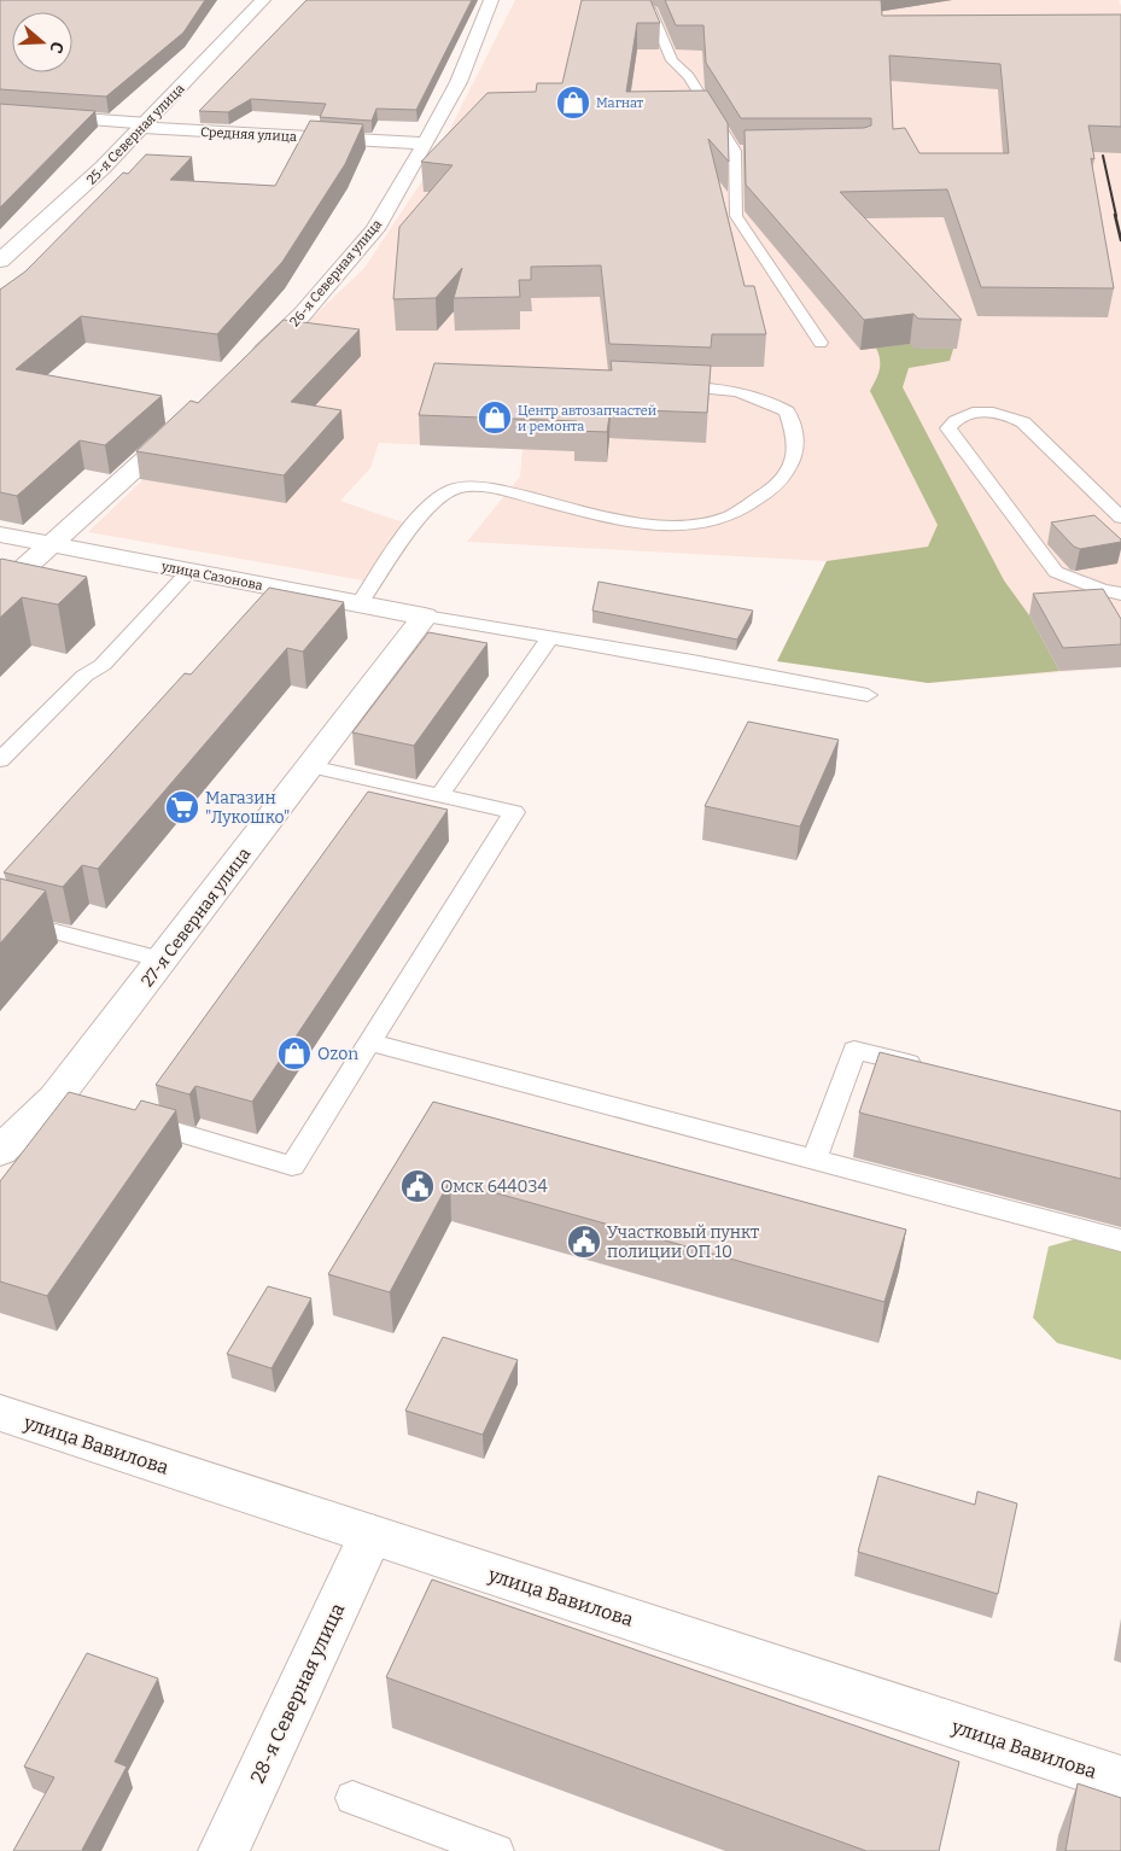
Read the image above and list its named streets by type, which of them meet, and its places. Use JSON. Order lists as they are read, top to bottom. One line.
{"streets":{"street":["25-я Северная улица","Средняя улица","26-я Северная улица","улица Сазонова","27-я Северная улица","улица Вавилова","28-я Северная улица"]},"crossings":[["25-я Северная улица","Средняя улица"],["Средняя улица","26-я Северная улица"],["улица Сазонова","27-я Северная улица"],["улица Вавилова","28-я Северная улица"]],"places":{"shop":["Магнат","Центр автозапчастей и ремонта","Ozon"],"supermarket":["Магазин \"Лукошко\""],"public building":["Омск 644034","Участковый пункт полиции ОП 10"]},"north":"right"}
